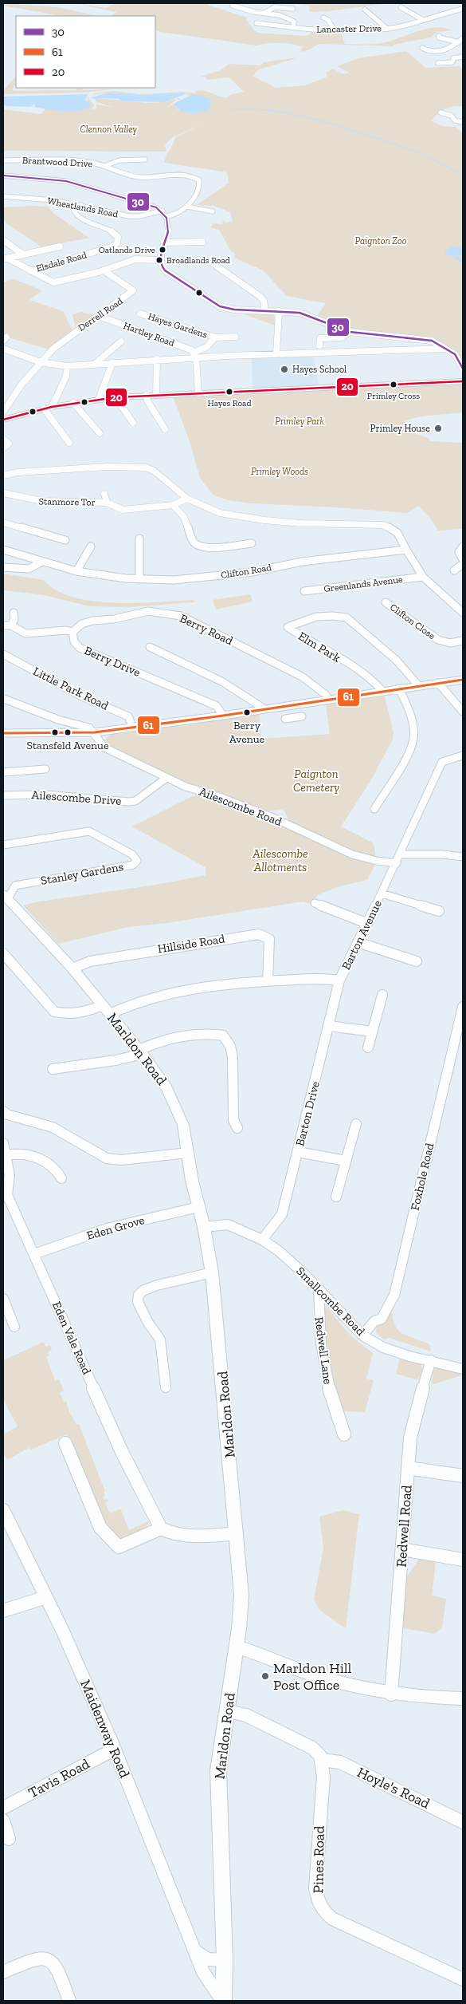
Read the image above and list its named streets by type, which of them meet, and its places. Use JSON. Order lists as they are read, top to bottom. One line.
{"streets":{"main road":["Marldon Road"],"street":["Lancaster Drive","Brantwood Drive","Wheatlands Road","Elsdale Road","Derrell Road","Hayes Gardens","Hartley Road","Stanmore Tor","Clifton Road","Greenlands Avenue","Clifton Close","Berry Road","Elm Park","Berry Drive","Little Park Road","Ailescombe Drive","Ailescombe Road","Stanley Gardens","Barton Avenue","Hillside Road","Barton Drive","Foxhole Road","Eden Grove","Smallcombe Road","Eden Vale Road","Redwell Lane","Redwell Road","Maidenway Road","Tavis Road","Hoyle's Road","Pines Road"]},"crossings":[["Wheatlands Road","Elsdale Road"],["Derrell Road","Hartley Road"],["Hayes Gardens","Hartley Road"],["Berry Road","Berry Drive"],["Ailescombe Drive","Ailescombe Road"],["Ailescombe Road","Barton Avenue"],["Stanley Gardens","Marldon Road"],["Barton Avenue","Hillside Road"],["Barton Avenue","Marldon Road"],["Barton Avenue","Barton Drive"],["Hillside Road","Marldon Road"],["Marldon Road","Eden Grove"],["Marldon Road","Smallcombe Road"],["Marldon Road","Maidenway Road"],["Barton Drive","Smallcombe Road"],["Foxhole Road","Smallcombe Road"],["Eden Grove","Eden Vale Road"],["Smallcombe Road","Redwell Lane"],["Smallcombe Road","Redwell Road"],["Maidenway Road","Tavis Road"],["Hoyle's Road","Pines Road"]],"parks":["Clennon Valley","Paignton Zoo","Primley Park","Primley Woods","Paignton Cemetery","Ailescombe Allotments"],"places":["Oatlands Drive","Broadlands Road","Hayes School","Primley Cross","Hayes Road","Primley House","Berry Avenue","Stansfeld Avenue","Marldon Hill Post Office"],"lines":["transit line 30","transit line 20","transit line 61"],"legend":["30","61","20"]}
